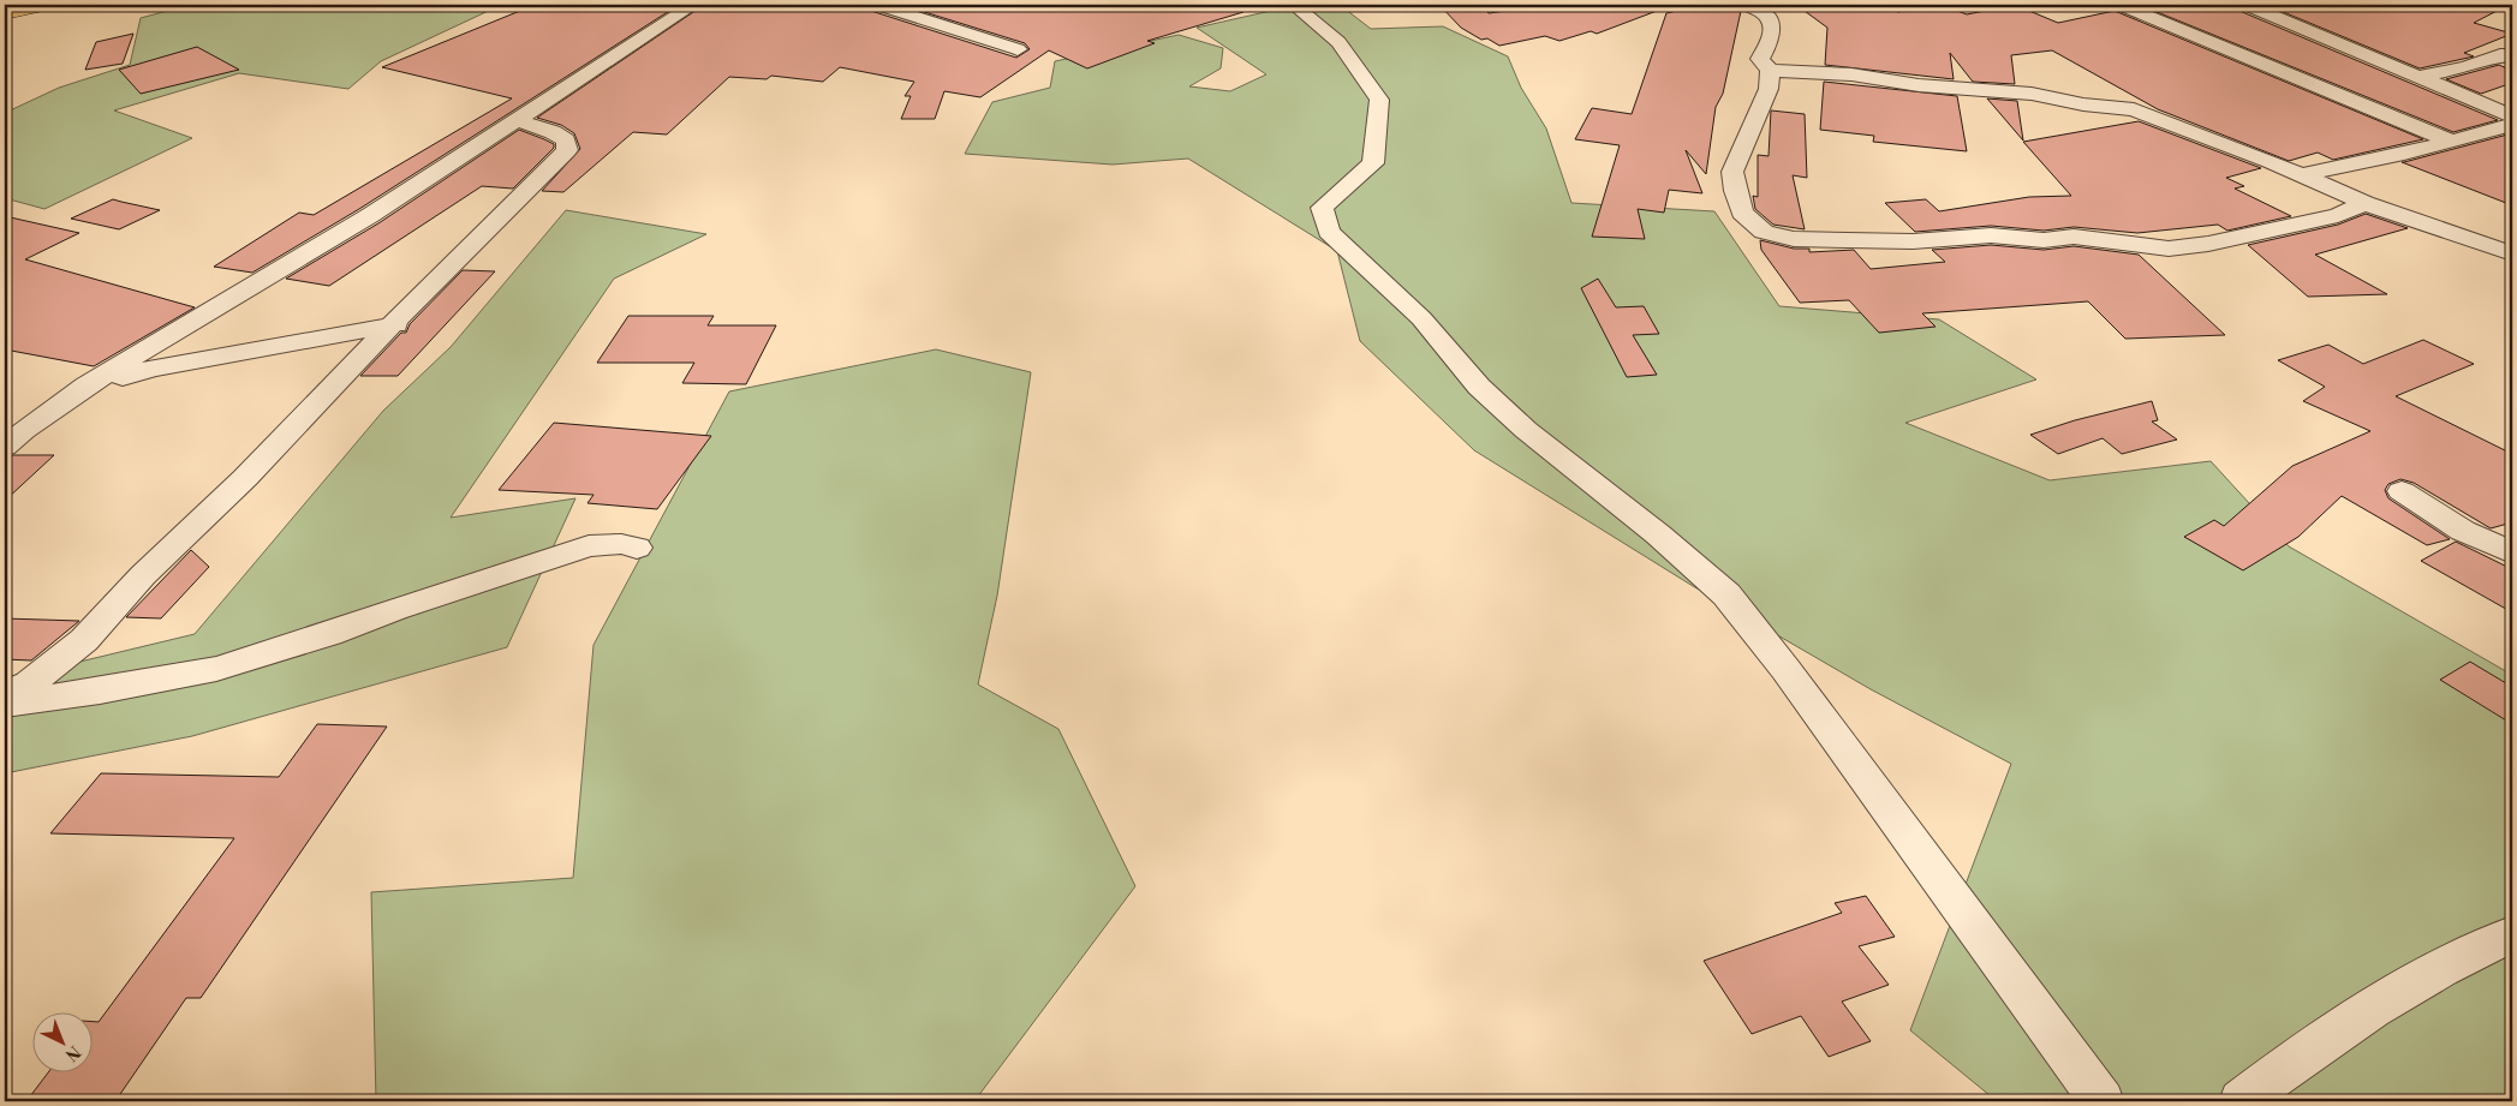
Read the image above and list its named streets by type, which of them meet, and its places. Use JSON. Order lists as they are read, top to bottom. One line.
{"north":"bottom right"}
